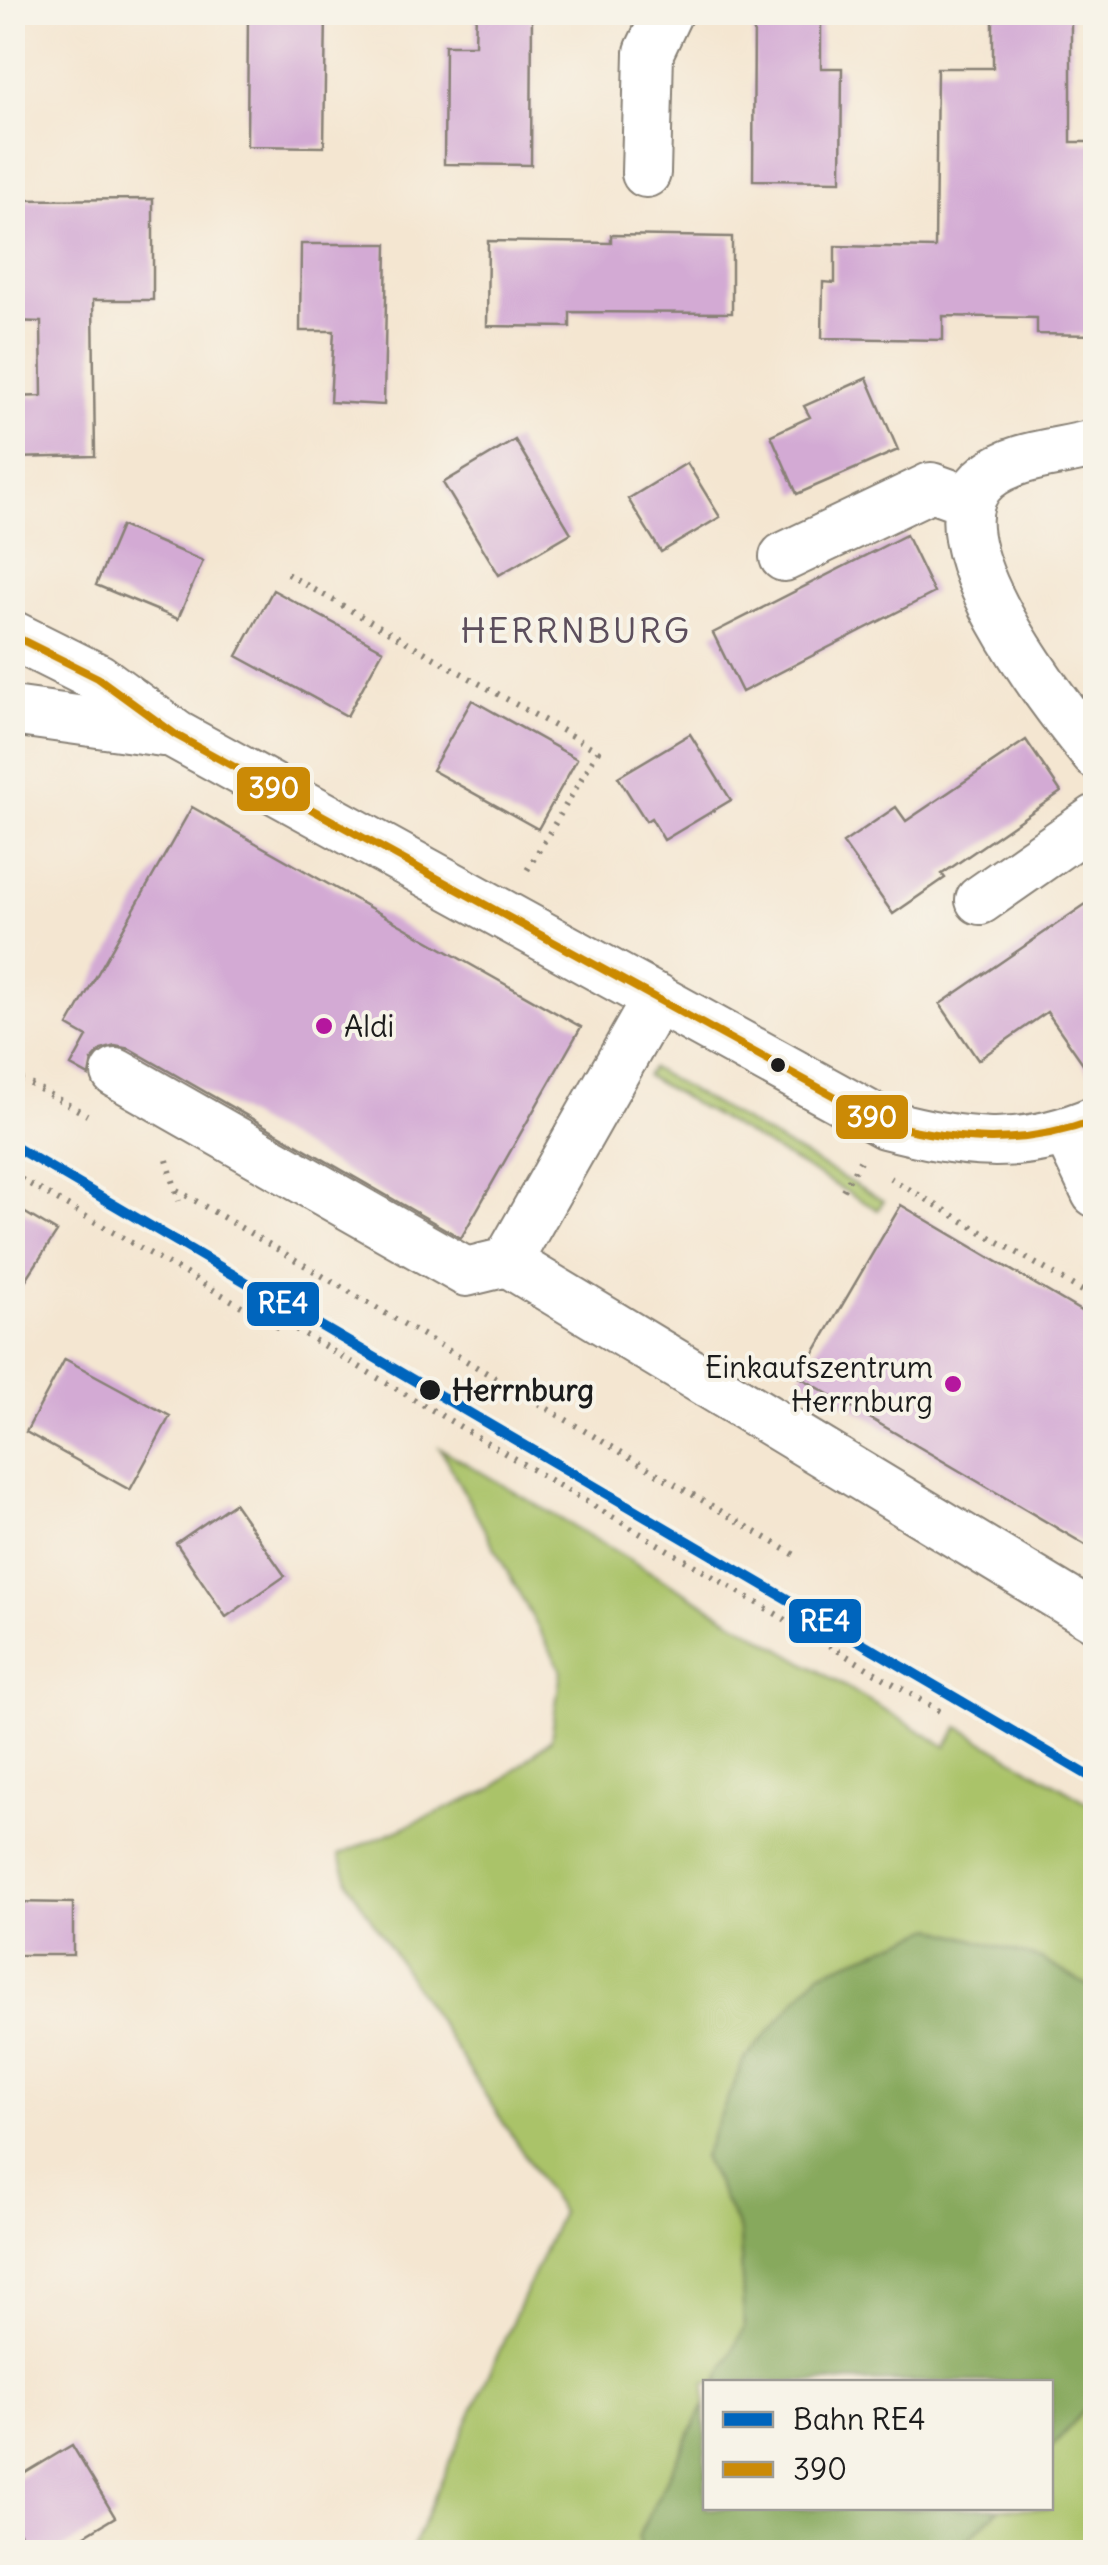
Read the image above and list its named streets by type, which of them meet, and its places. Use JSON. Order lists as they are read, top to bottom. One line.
{"districts":["HERRNBURG"],"places":["Aldi","Einkaufszentrum Herrnburg","Herrnburg"],"lines":["transit line 390","rail line RE4"],"legend":["Bahn RE4","390"]}
